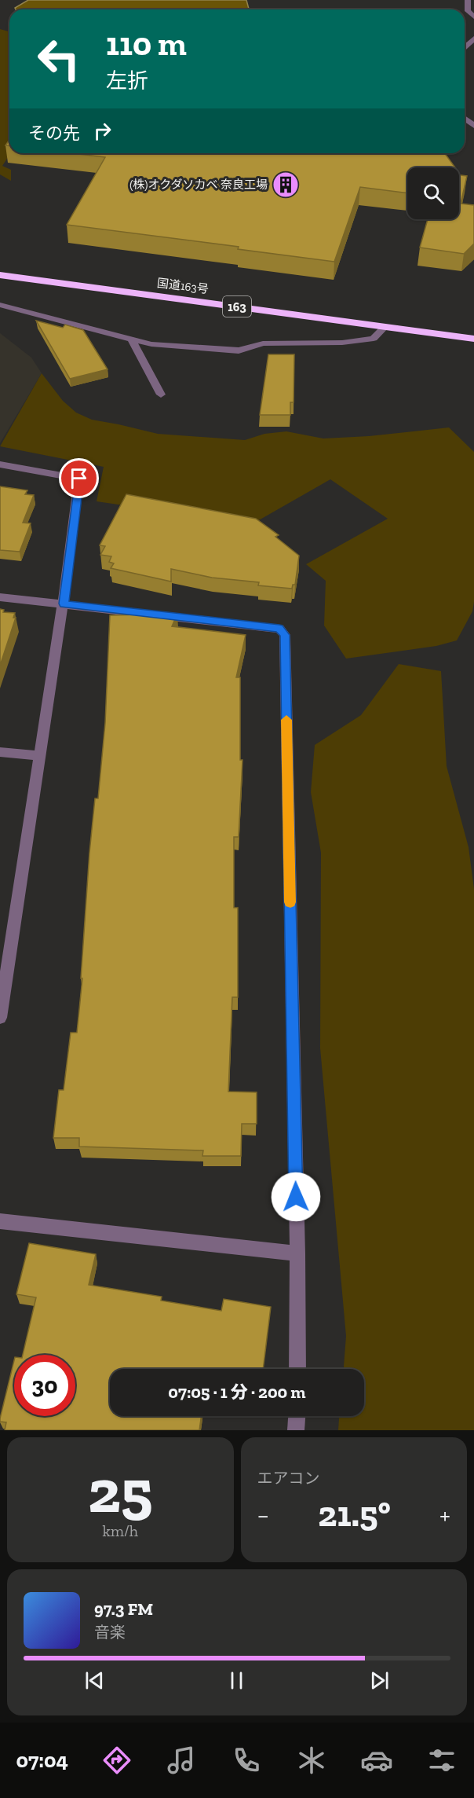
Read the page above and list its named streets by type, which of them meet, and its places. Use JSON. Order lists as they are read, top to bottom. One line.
{"streets":{"highway":["国道163号","163"]},"places":{"building":["(株)オクダソカベ 奈良工場"]},"page":{"turn":["110 m","左折"],"then":"その先","limit":"30","trip":"07:05 · 1 分 · 200 m","tile":[["25","km/h"],"エアコン"],"heat":["−","21.5°","+"],"song":["97.3 FM","音楽"],"tabs":"07:04"}}
